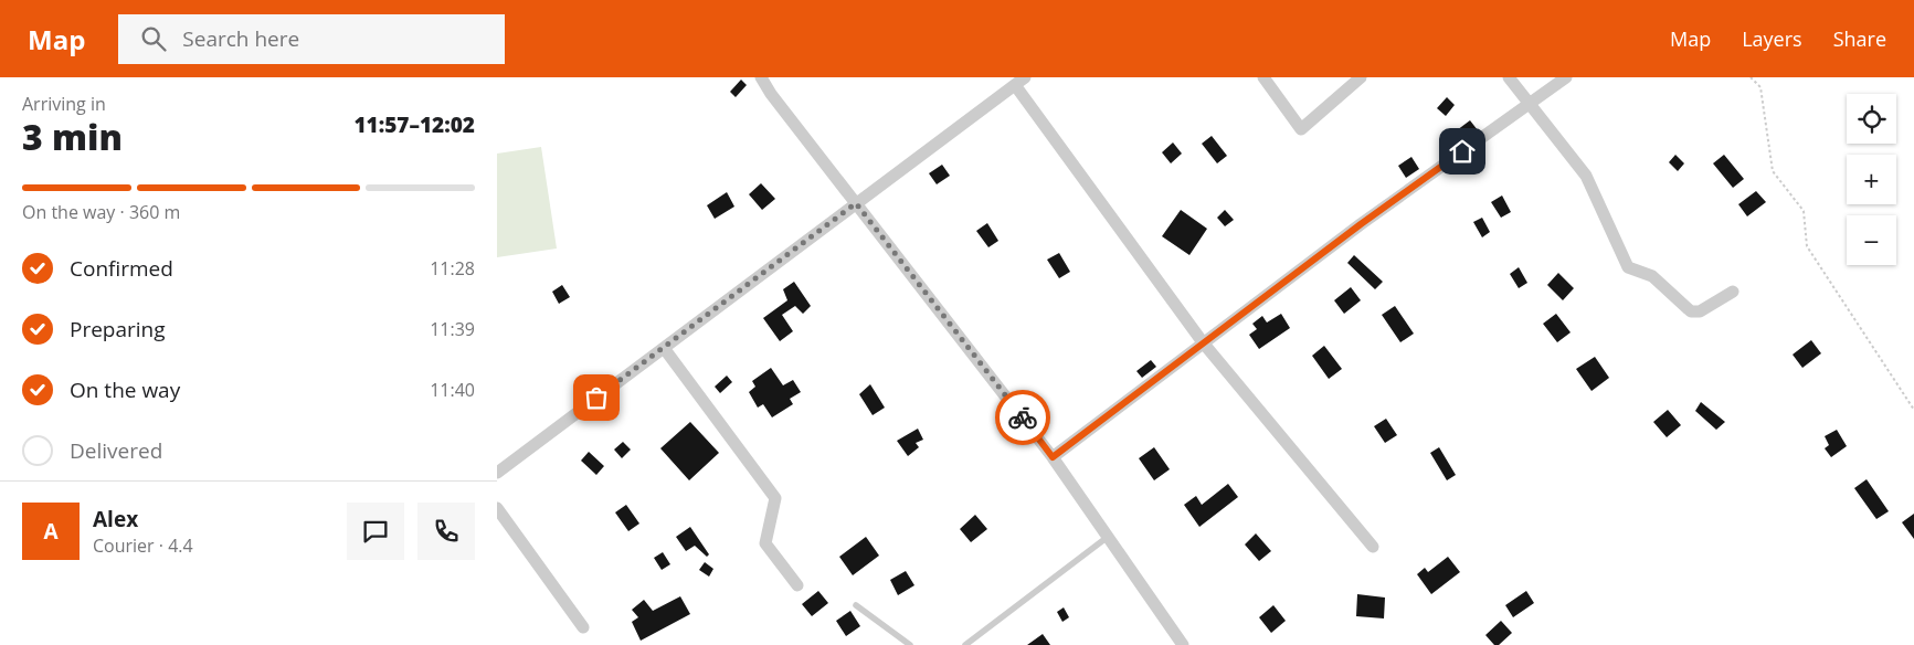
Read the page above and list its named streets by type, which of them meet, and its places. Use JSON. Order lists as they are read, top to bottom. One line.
{"page":{"header":"Map","search":"Search here","nav":["Map","Layers","Share"],"heading":["3 min","Arriving in","11:57–12:02"],"panel":["Alex","Courier · 4.4"],"map_buttons":["+","−"],"bar":"On the way · 360 m","list":[["Confirmed","11:28"],["Preparing","11:39"],["On the way","11:40"],"Delivered"],"round":"A"}}
